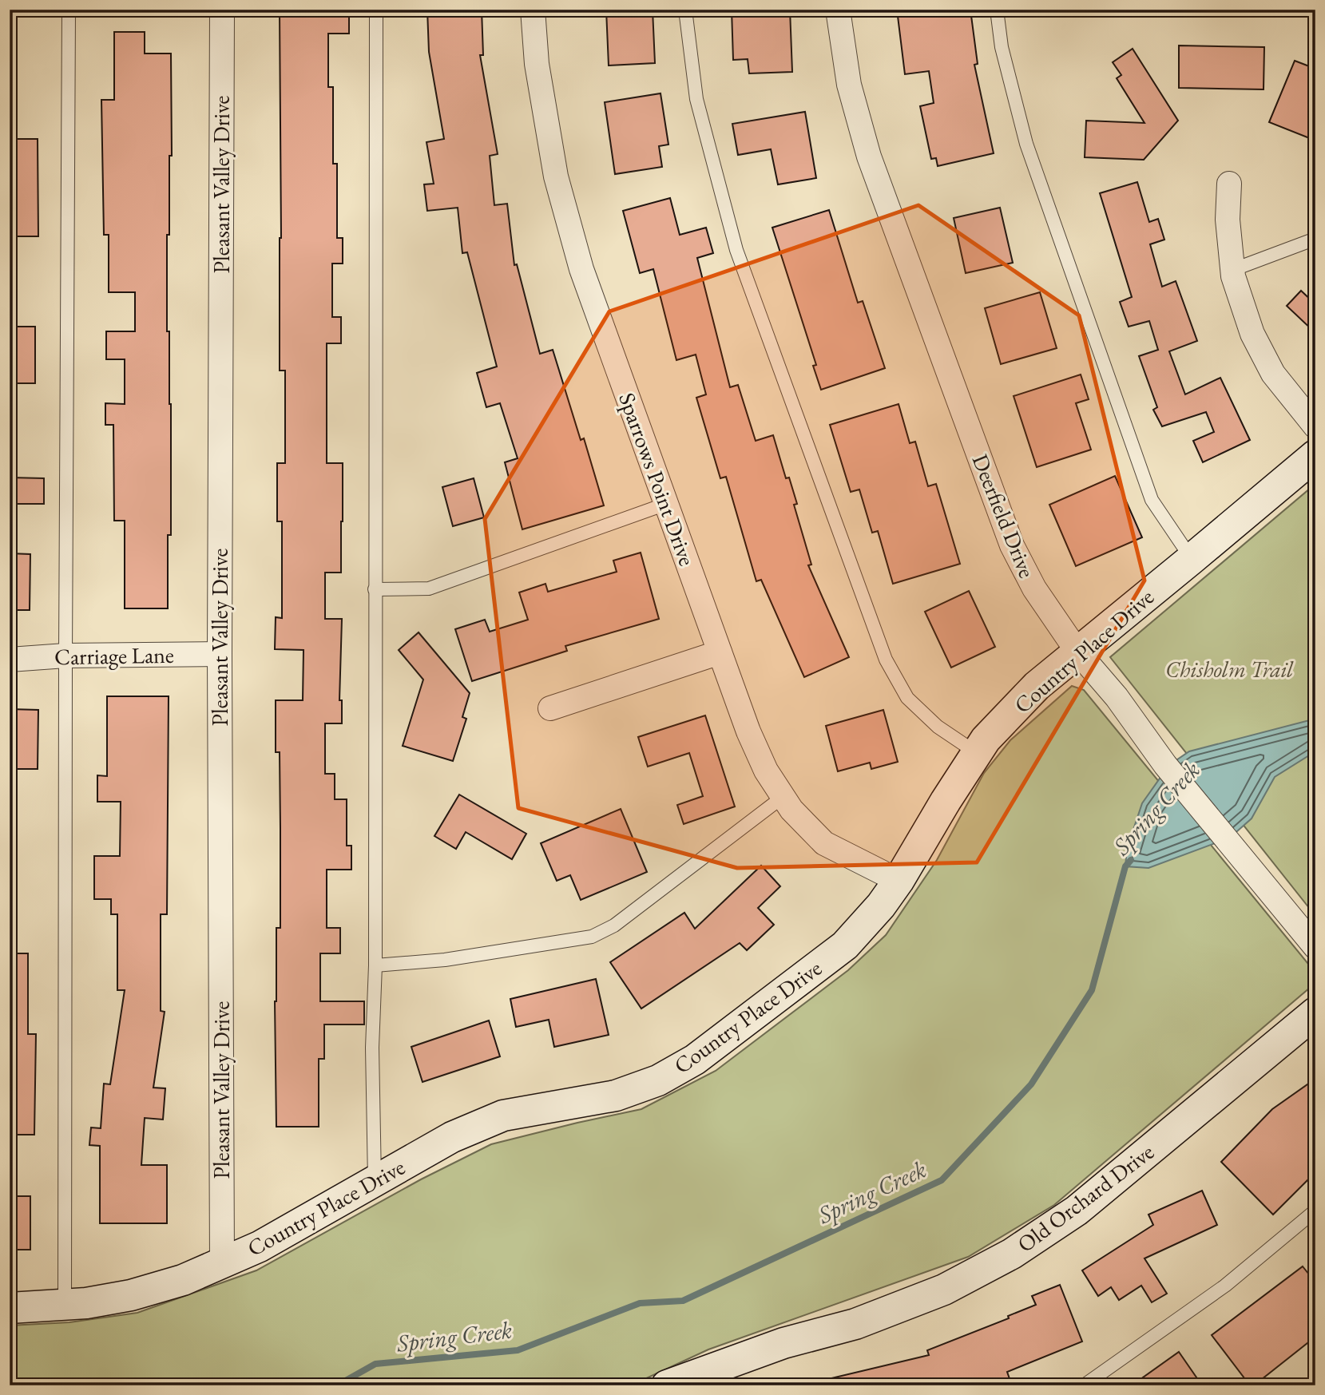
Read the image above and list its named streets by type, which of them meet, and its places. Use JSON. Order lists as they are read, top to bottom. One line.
{"streets":{"street":["Pleasant Valley Drive","Sparrows Point Drive","Deerfield Drive","Country Place Drive","Carriage Lane","Old Orchard Drive"]},"crossings":[["Pleasant Valley Drive","Country Place Drive"],["Pleasant Valley Drive","Carriage Lane"],["Sparrows Point Drive","Country Place Drive"],["Deerfield Drive","Country Place Drive"]],"water":["Spring Creek"],"parks":["Chisholm Trail"]}
